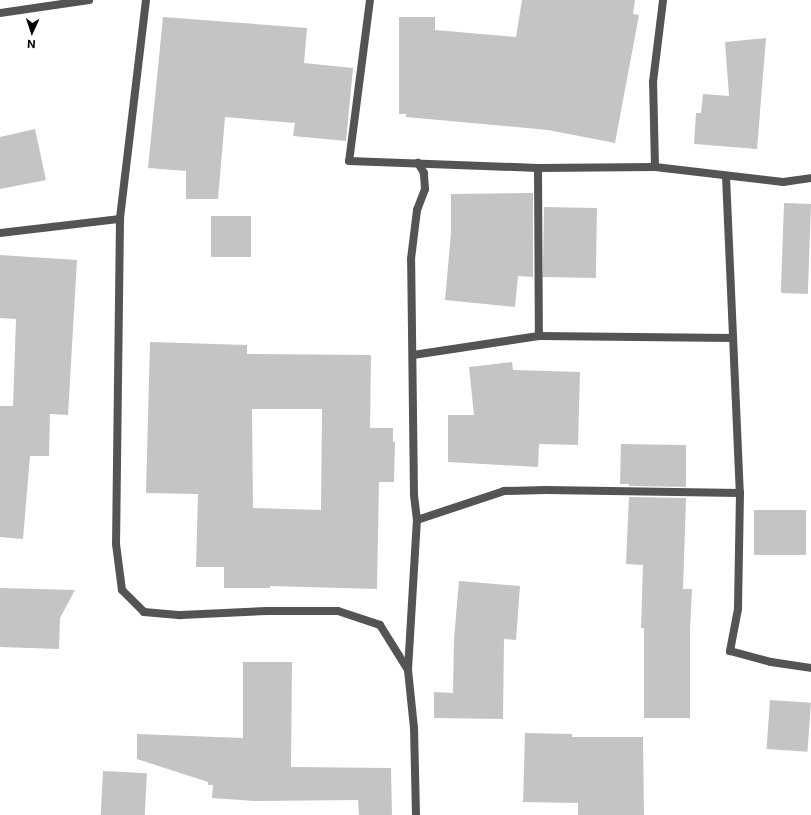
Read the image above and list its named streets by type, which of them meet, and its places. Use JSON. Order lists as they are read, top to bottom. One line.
{"north":"bottom"}
